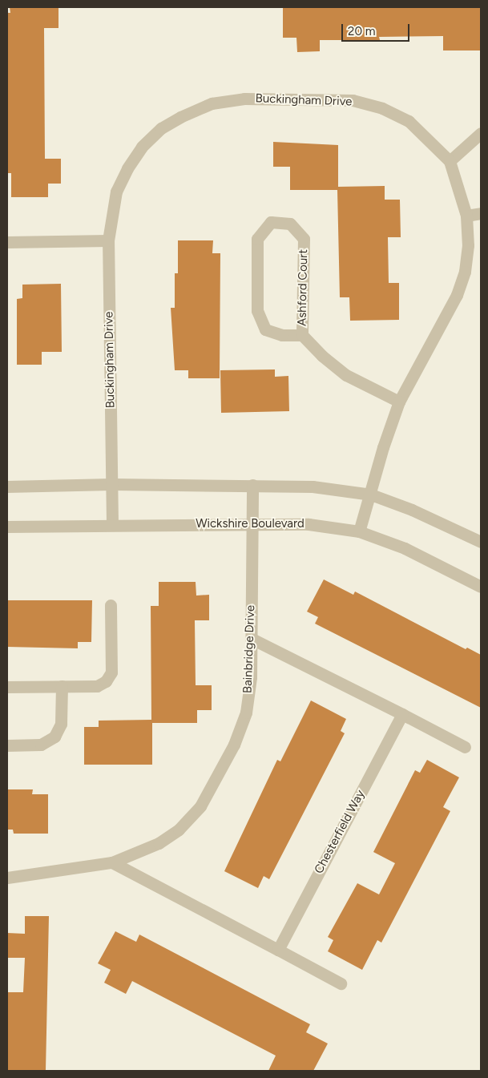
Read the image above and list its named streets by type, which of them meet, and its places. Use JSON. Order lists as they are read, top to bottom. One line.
{"streets":{"street":["Buckingham Drive","Ashford Court","Wickshire Boulevard","Bainbridge Drive","Chesterfield Way"]},"crossings":[["Buckingham Drive","Ashford Court"],["Buckingham Drive","Wickshire Boulevard"],["Wickshire Boulevard","Bainbridge Drive"]],"scale_bar":"20 m"}
